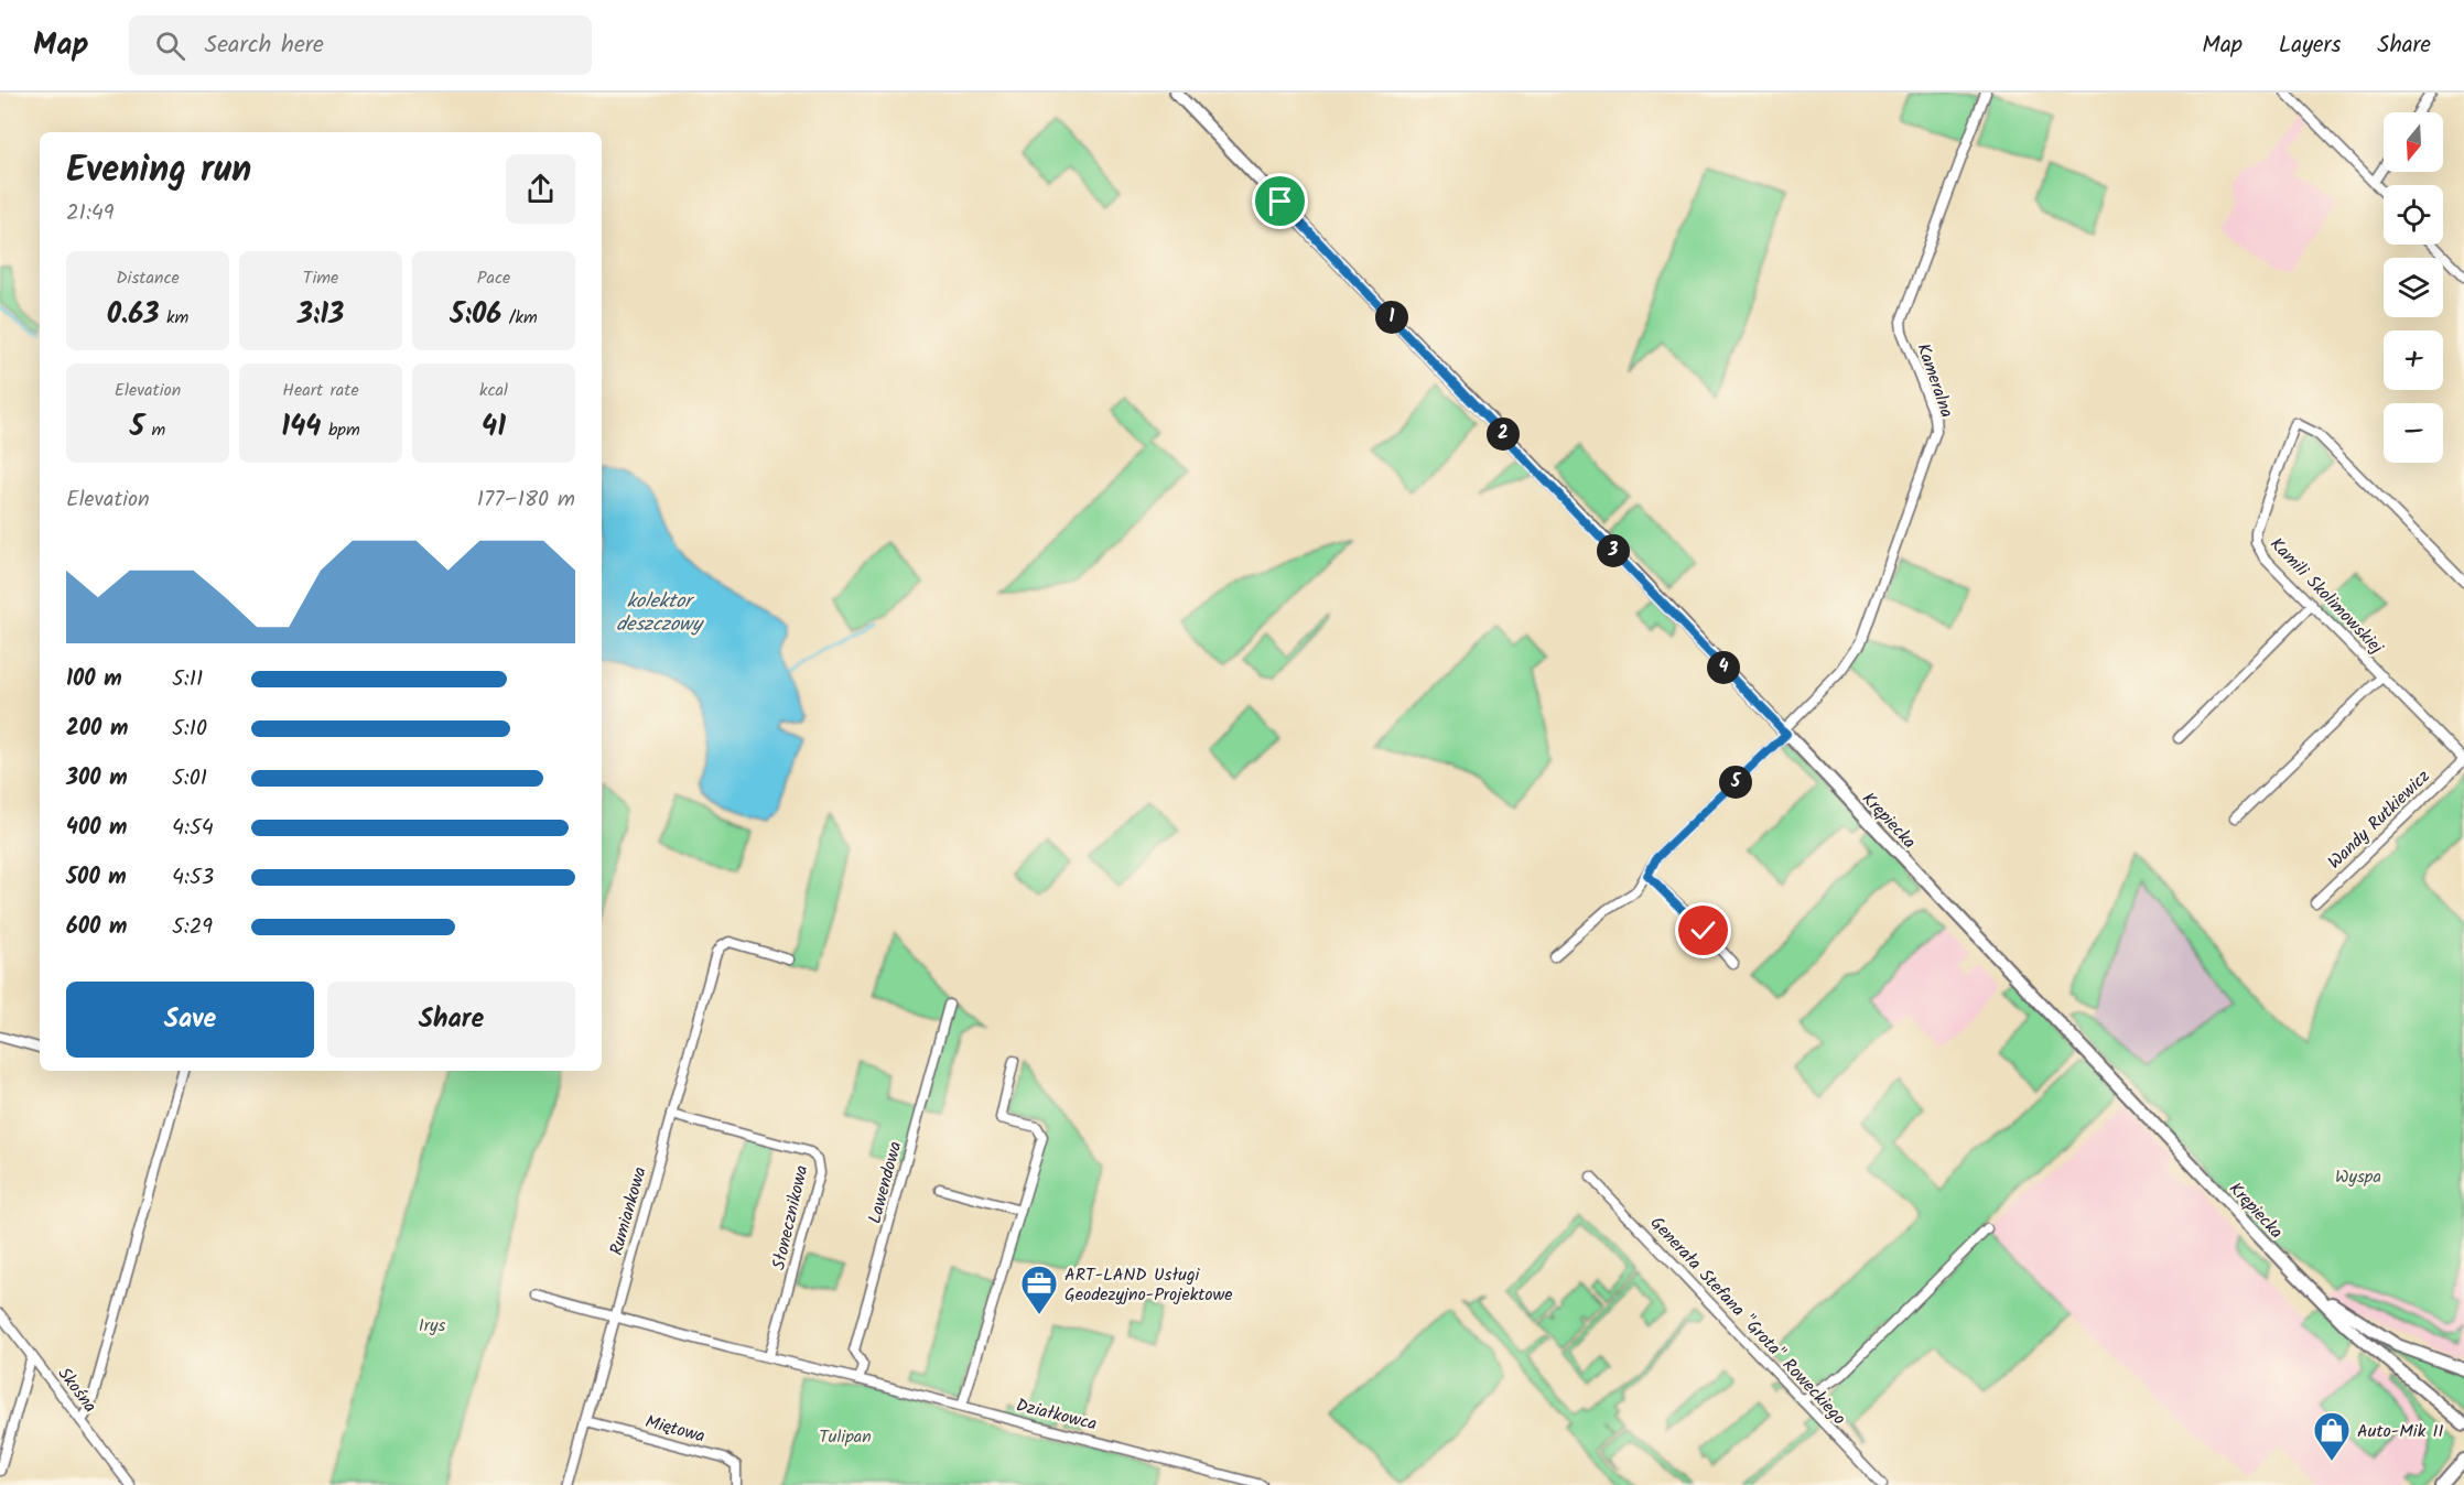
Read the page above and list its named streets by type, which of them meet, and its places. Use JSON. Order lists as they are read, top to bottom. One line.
{"streets":{"street":["Kameralna","Kamili Skolimowskiej","Wandy Rutkiewicz","Krępiecka","Lawendowa","Rumiankowa","Słonecznikowa","Generała Stefana \"Grota\" Roweckiego","Skośna","Działkowca","Miętowa"]},"crossings":[["Kameralna","Krępiecka"],["Kamili Skolimowskiej","Wandy Rutkiewicz"],["Lawendowa","Działkowca"],["Rumiankowa","Słonecznikowa"],["Rumiankowa","Miętowa"],["Słonecznikowa","Działkowca"]],"water":["kolektor deszczowy"],"parks":["Wyspa","Irys","Tulipan"],"places":{"office":["ART-LAND Usługi Geodezyjno-Projektowe"],"shop":["Auto-Mik II"]},"north":"bottom","page":{"header":"Map","search":"Search here","nav":["Map","Layers","Share"],"map_buttons":["+","−"],"heading":["Evening run","21:49"],"stats":[["Distance","0.63 km"],["Time","3:13"],["Pace","5:06 /km"],["Elevation","5 m"],["Heart rate","144 bpm"],["kcal","41"]],"pins":["1","2","3","4","5"],"chart":["Elevation","177–180 m"],"list":[{"name":"100 m","note":"5:11"},{"name":"200 m","note":"5:10"},{"name":"300 m","note":"5:01"},{"name":"400 m","note":"4:54"},{"name":"500 m","note":"4:53"},{"name":"600 m","note":"5:29"}],"buttons":["Save","Share"]}}
